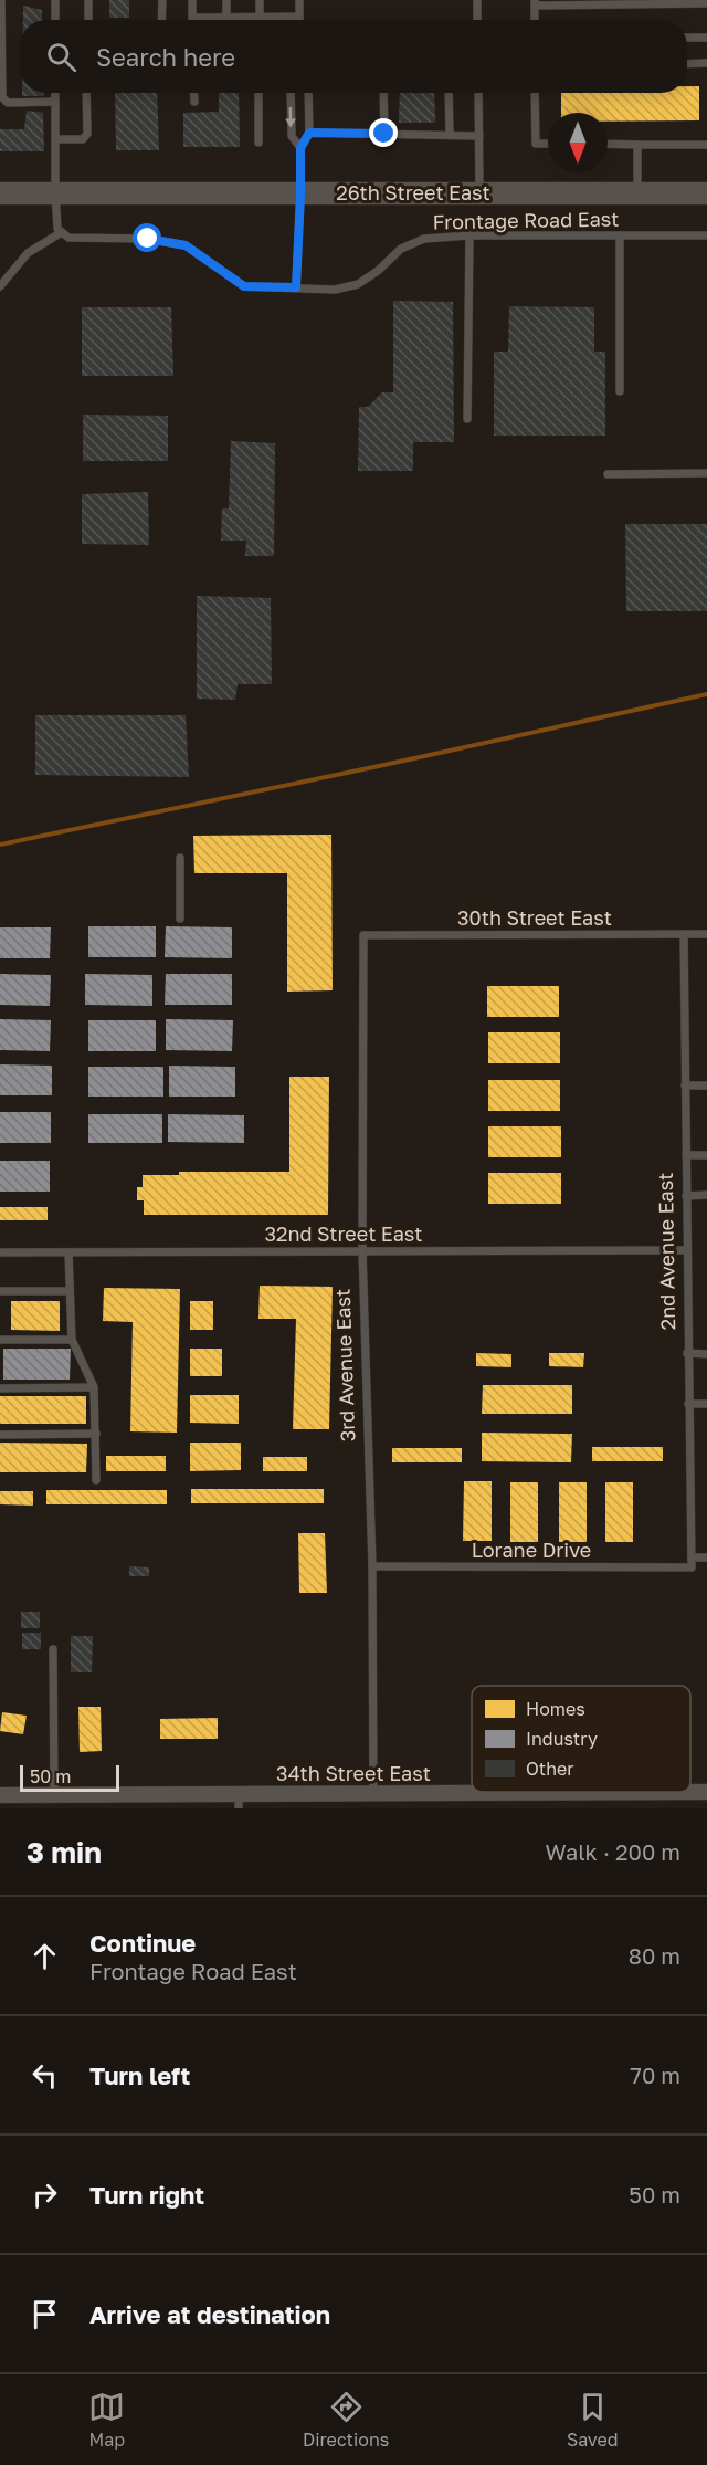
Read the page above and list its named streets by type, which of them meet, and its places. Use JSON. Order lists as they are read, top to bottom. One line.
{"streets":{"main road":["26th Street East"],"street":["34th Street East"],"lane":["Frontage Road East","30th Street East","32nd Street East","2nd Avenue East","3rd Avenue East","Lorane Drive"]},"crossings":[["30th Street East","2nd Avenue East"],["30th Street East","3rd Avenue East"],["32nd Street East","2nd Avenue East"],["32nd Street East","3rd Avenue East"],["2nd Avenue East","Lorane Drive"],["3rd Avenue East","Lorane Drive"],["3rd Avenue East","34th Street East"]],"legend":["Homes","Industry","Other"],"scale_bar":"50 m","north":"bottom","page":{"search":"Search here","scale":"50 m","heading":["3 min","Walk · 200 m"],"list":[["Continue","Frontage Road East","80 m"],["Turn left","70 m"],["Turn right","50 m"],"Arrive at destination"],"nav":["Map","Directions","Saved"]}}
